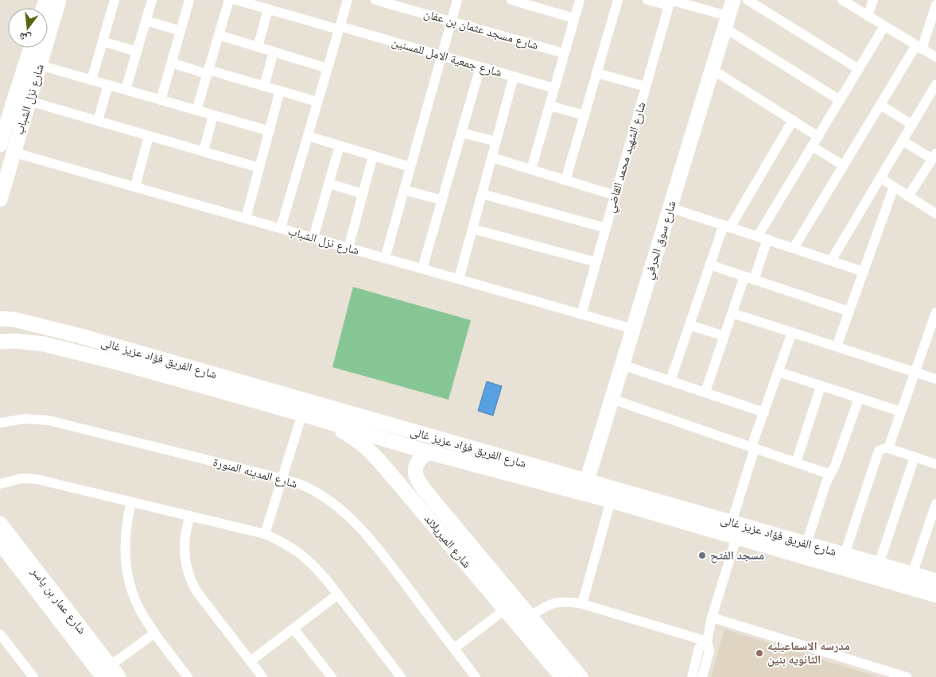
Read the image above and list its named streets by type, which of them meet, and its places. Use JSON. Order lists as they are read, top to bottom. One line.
{"streets":{"street":["شارع مسجد عثمان بن عفان","شارع جمعية الامل للمسنين","شارع نزل الشباب","شارع الشهيد محمد القاضي","شارع سوق الحرفي","شارع الفريق فؤاد عزيز غالى","شارع المدينه المنورة","شارع الميريلاند","شارع عمار بن ياسر"]},"crossings":[["شارع نزل الشباب","شارع الشهيد محمد القاضي"],["شارع نزل الشباب","شارع سوق الحرفي"],["شارع سوق الحرفي","شارع الفريق فؤاد عزيز غالى"],["شارع الفريق فؤاد عزيز غالى","شارع الميريلاند"]],"places":["مسجد الفتح","مدرسه الاسماعيليه الثانويه بنين"],"north":"bottom"}
